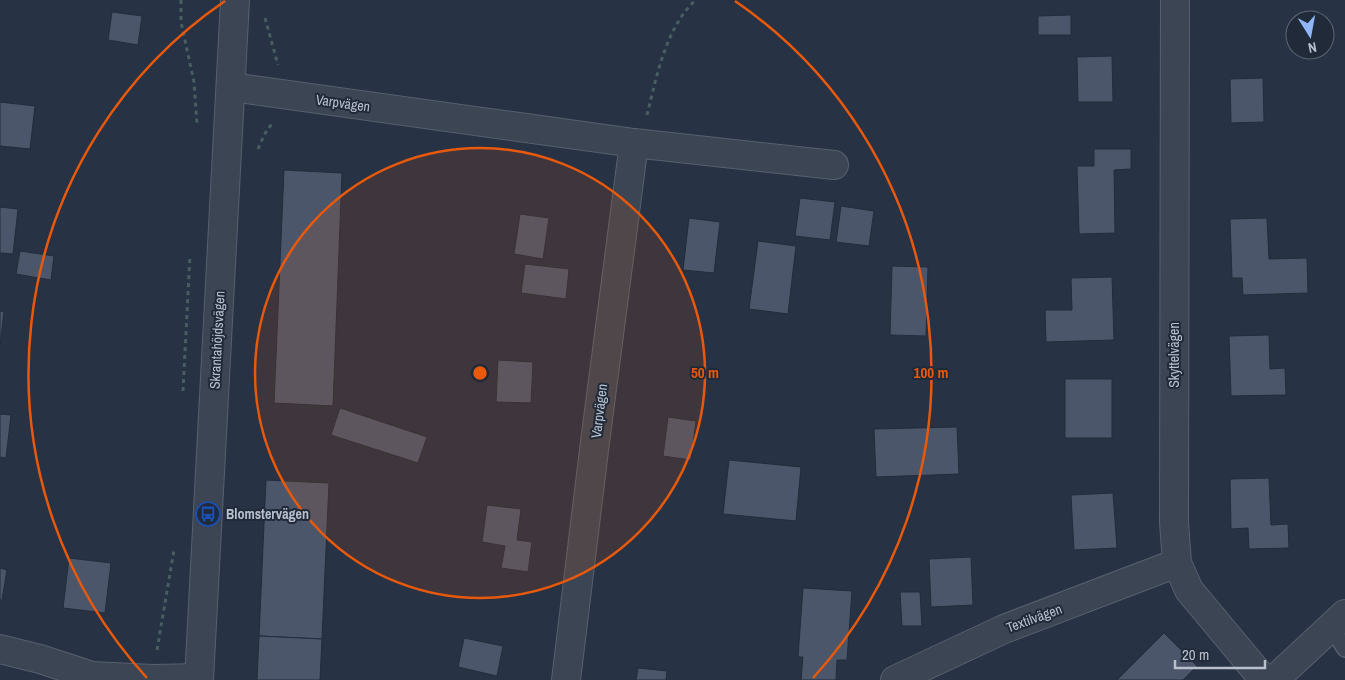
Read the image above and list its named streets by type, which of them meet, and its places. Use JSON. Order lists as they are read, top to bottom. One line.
{"streets":{"street":["Varpvägen","Skrantahöjdsvägen","Skyttelvägen","Textilvägen"]},"crossings":[["Varpvägen","Skrantahöjdsvägen"],["Skyttelvägen","Textilvägen"]],"places":{"bus stop":["Blomstervägen"]},"scale_bar":"20 m","north":"bottom","rings":["50 m","100 m"]}
